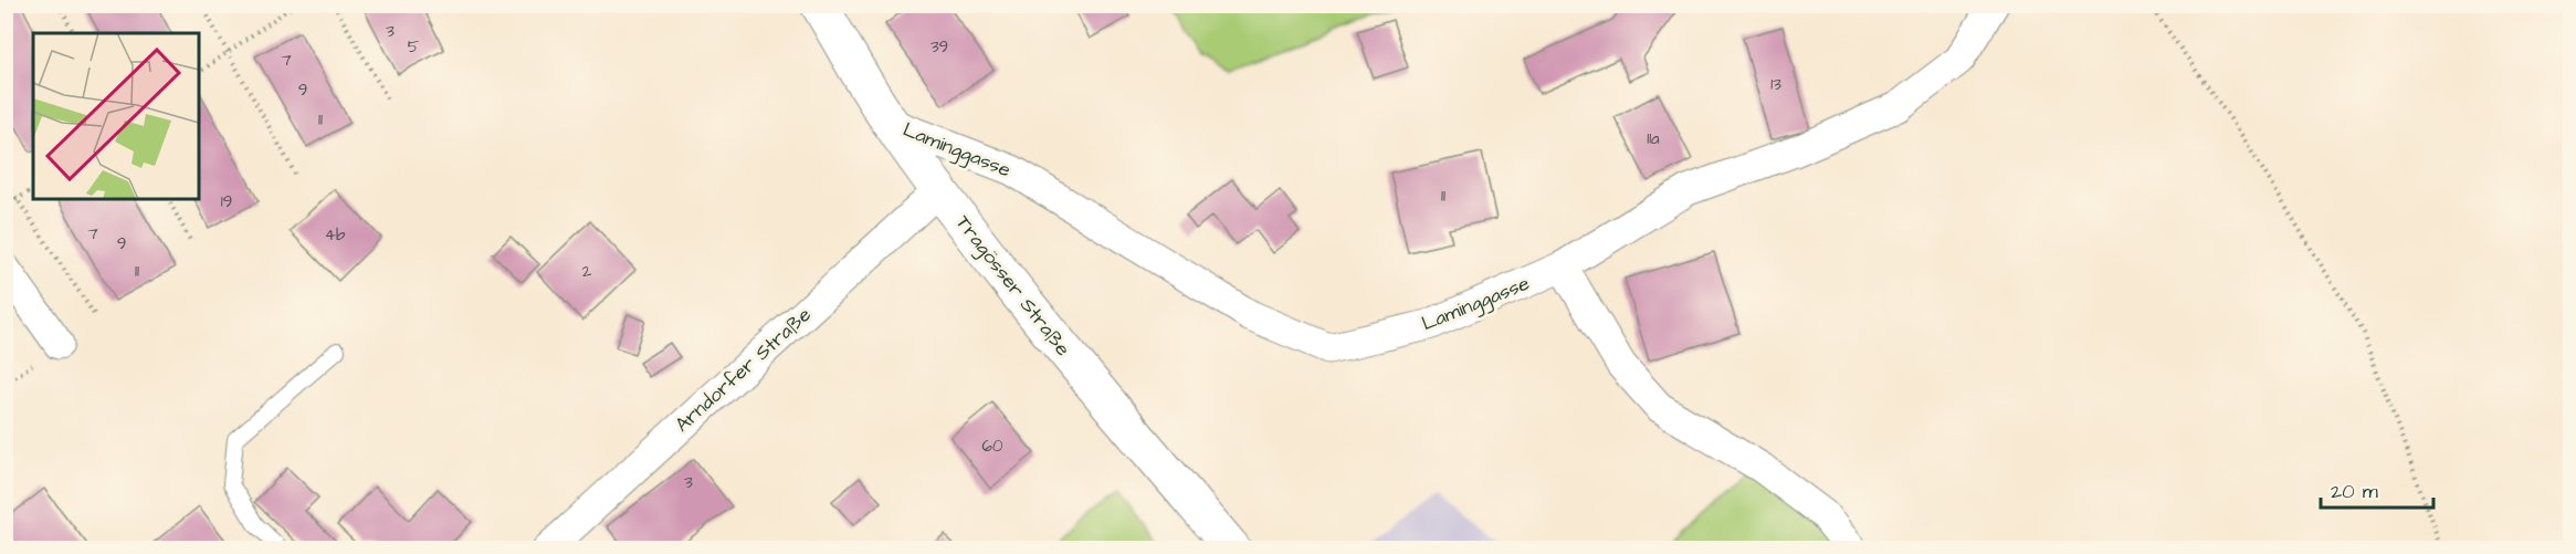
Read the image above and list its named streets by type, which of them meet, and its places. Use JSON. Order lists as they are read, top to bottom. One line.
{"streets":{"main road":["Tragösser Straße"],"street":["Laminggasse","Arndorfer Straße"]},"crossings":[["Laminggasse","Tragösser Straße"],["Tragösser Straße","Arndorfer Straße"]],"house_numbers":["3","5","39","7","13","9","11","11a","11","19","7","4b","9","11","2","60","3"],"scale_bar":"20 m"}
